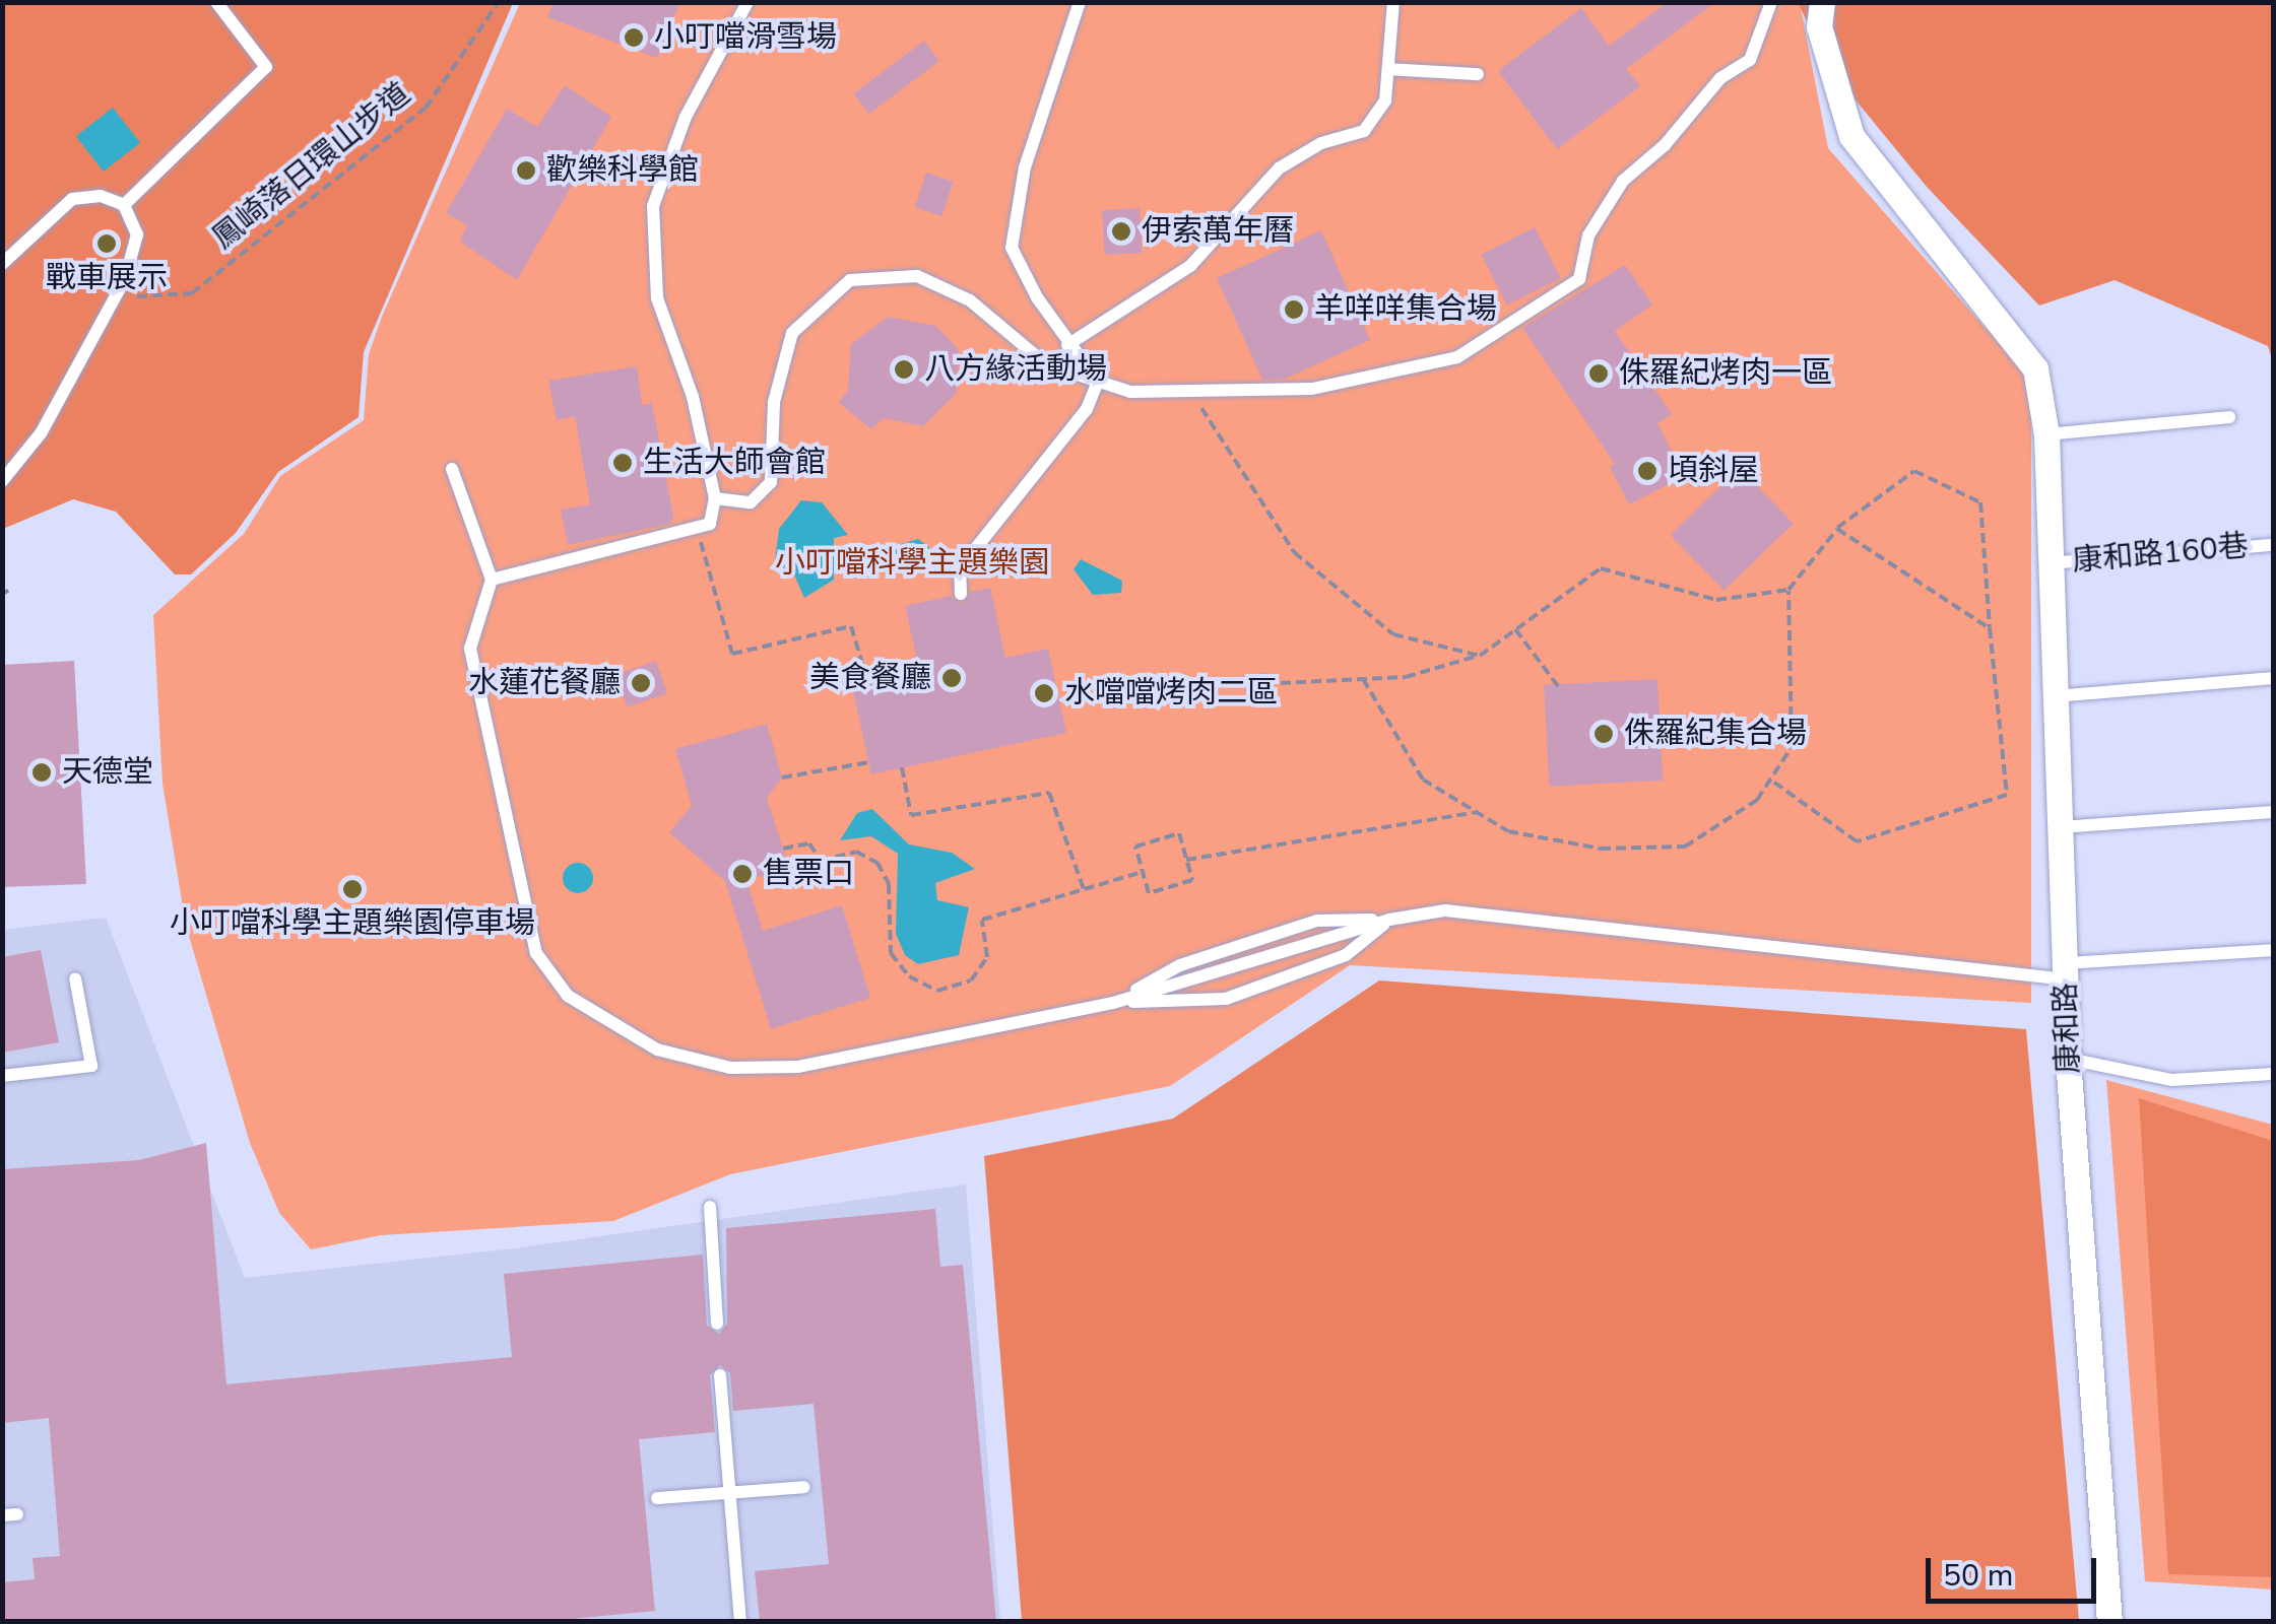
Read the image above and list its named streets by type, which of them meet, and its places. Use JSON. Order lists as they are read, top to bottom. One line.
{"streets":{"street":["康和路"],"lane":["康和路160巷"],"path":["鳳崎落日環山步道"]},"crossings":[["康和路160巷","康和路"]],"parks":["小叮噹科學主題樂園"],"places":["小叮噹滑雪場","歡樂科學館","伊索萬年曆","戰車展示","羊咩咩集合場","八方緣活動場","侏羅紀烤肉一區","生活大師會館","頃斜屋","美食餐廳","水蓮花餐廳","水噹噹烤肉二區","侏羅紀集合場","天德堂","售票口","小叮噹科學主題樂園停車場"],"scale_bar":"50 m"}
